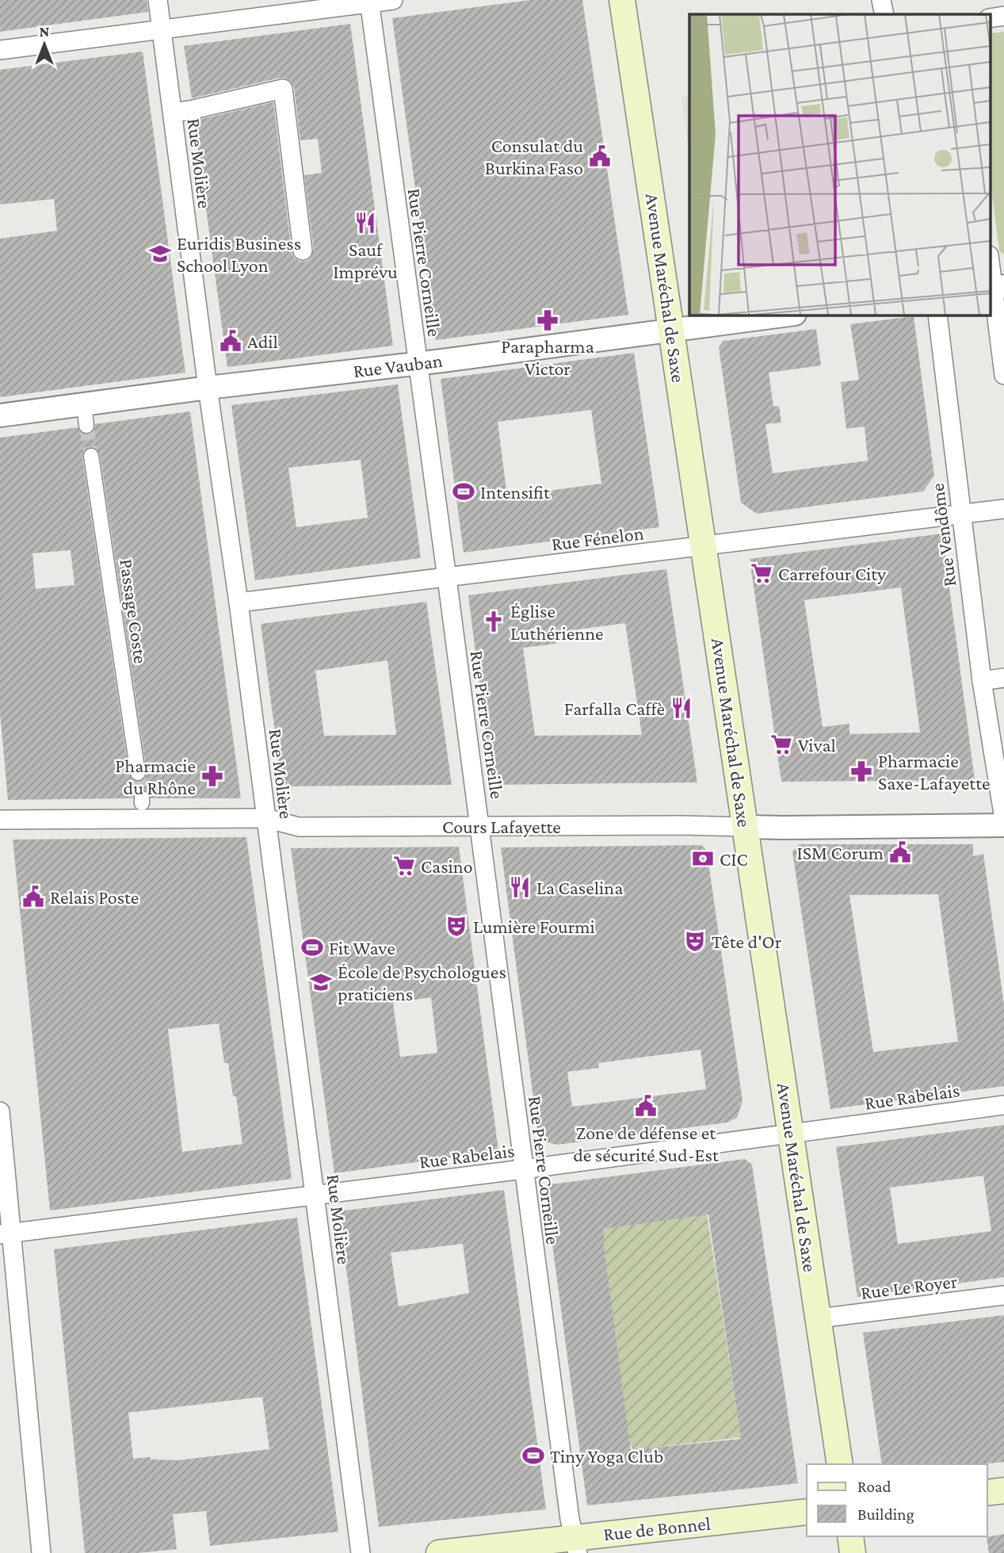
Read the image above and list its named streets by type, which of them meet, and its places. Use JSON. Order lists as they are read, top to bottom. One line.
{"streets":{"main road":["Avenue Maréchal de Saxe","Rue de Bonnel"],"street":["Rue Molière","Rue Pierre Corneille","Rue Vauban","Rue Vendôme","Rue Fénelon","Passage Coste","Cours Lafayette","Rue Rabelais","Rue Le Royer"]},"crossings":[["Rue Molière","Rue Vauban"],["Rue Molière","Rue Fénelon"],["Rue Molière","Cours Lafayette"],["Rue Molière","Rue Rabelais"],["Rue Pierre Corneille","Rue Vauban"],["Rue Pierre Corneille","Rue Fénelon"],["Rue Pierre Corneille","Cours Lafayette"],["Rue Pierre Corneille","Rue Rabelais"],["Rue Pierre Corneille","Rue de Bonnel"],["Avenue Maréchal de Saxe","Rue Vauban"],["Avenue Maréchal de Saxe","Rue Fénelon"],["Avenue Maréchal de Saxe","Cours Lafayette"],["Avenue Maréchal de Saxe","Rue Rabelais"],["Avenue Maréchal de Saxe","Rue Le Royer"],["Rue Vendôme","Rue Fénelon"]],"places":{"public building":["Consulat du Burkina Faso","Adil","ISM Corum","Relais Poste","Zone de défense et de sécurité Sud-Est"],"restaurant":["Sauf Imprévu","Farfalla Caffè","La Caselina"],"school or university":["Euridis Business School Lyon","École de Psychologues praticiens"],"pharmacy":["Parapharma Victor","Pharmacie Saxe-Lafayette","Pharmacie du Rhône"],"sports":["Intensifit","Fit Wave","Tiny Yoga Club"],"supermarket":["Carrefour City","Vival","Casino"],"church":["Église Luthérienne"],"bank":["CIC"],"theatre":["Lumière Fourmi","Tête d'Or"]},"legend":["Road","Building"],"north":"top"}
